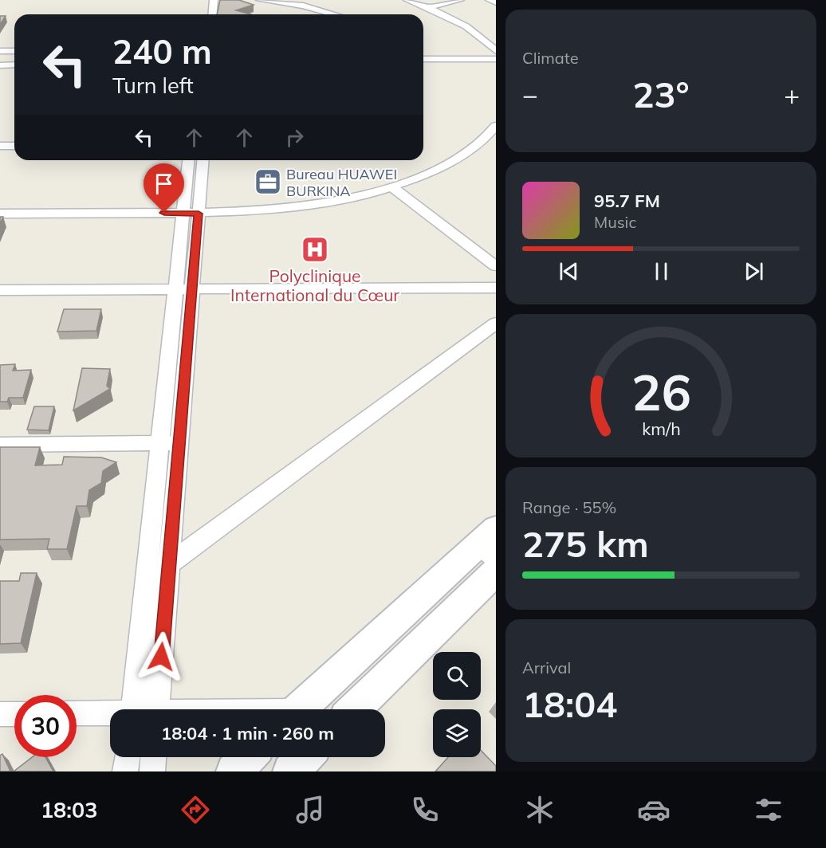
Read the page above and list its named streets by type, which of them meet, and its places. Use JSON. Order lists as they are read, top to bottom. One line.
{"places":{"office":["Bureau HUAWEI BURKINA"],"hospital":["Polyclinique International du Cœur"]},"page":{"tile":["Climate",["Range · 55%","275 km"],["Arrival","18:04"]],"turn":["240 m","Turn left"],"heat":["−","23°","+"],"song":["95.7 FM","Music"],"limit":"30","trip":"18:04 · 1 min · 260 m","tabs":"18:03","gauge":["26","km/h"]}}
